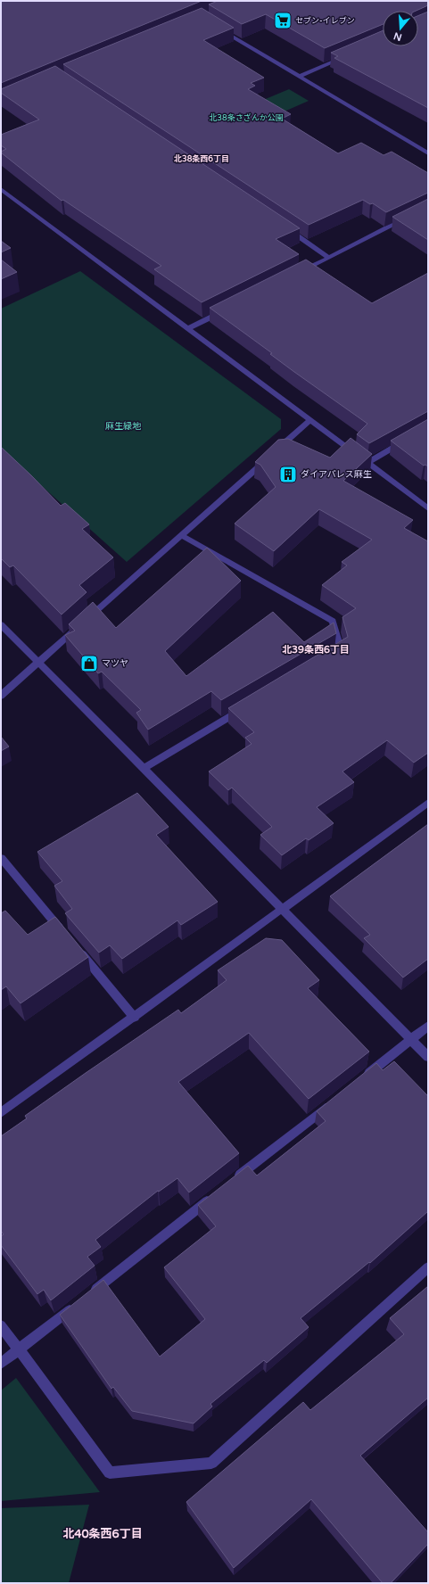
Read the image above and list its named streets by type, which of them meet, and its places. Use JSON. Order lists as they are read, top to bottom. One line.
{"districts":["北38条西6丁目","北39条西6丁目","北40条西6丁目"],"parks":["北38条さざんか公園","麻生緑地"],"places":{"supermarket":["セブン-イレブン"],"building":["ダイアパレス麻生"],"shop":["マツヤ"]},"north":"bottom"}
